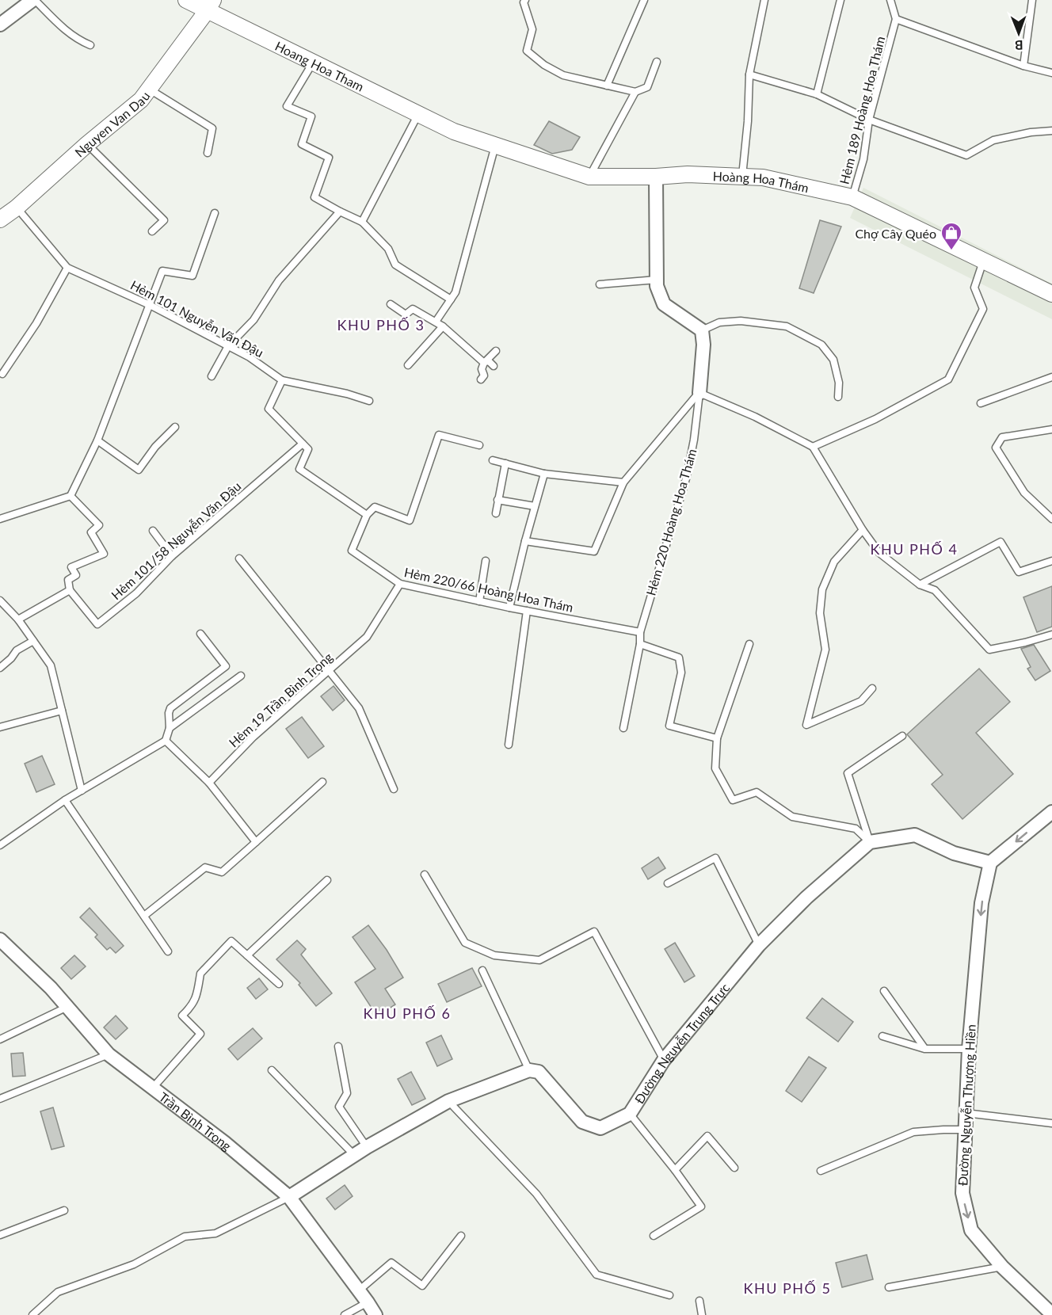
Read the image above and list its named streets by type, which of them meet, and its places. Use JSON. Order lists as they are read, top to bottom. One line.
{"streets":{"street":["Hoang Hoa Tham","Nguyen Van Dau","Hoàng Hoa Thám","Hẻm 220 Hoàng Hoa Thám","Đường Nguyễn Trung Trực","Đường Nguyễn Thượng Hiền","Trần Bình Trọng"],"lane":["Hẻm 189 Hoàng Hoa Thám","Hẻm 101 Nguyễn Văn Đậu","Hẻm 101/58 Nguyễn Văn Đậu","Hẻm 220/66 Hoàng Hoa Thám","Hẻm 19 Trần Bình Trọng"]},"crossings":[["Hoang Hoa Tham","Nguyen Van Dau"],["Hoang Hoa Tham","Hoàng Hoa Thám"],["Hẻm 189 Hoàng Hoa Thám","Hoàng Hoa Thám"],["Nguyen Van Dau","Hẻm 101 Nguyễn Văn Đậu"],["Hẻm 220 Hoàng Hoa Thám","Hẻm 220/66 Hoàng Hoa Thám"],["Hẻm 220/66 Hoàng Hoa Thám","Hẻm 19 Trần Bình Trọng"]],"one_way":["Đường Nguyễn Thượng Hiền"],"districts":["KHU PHỐ 3","KHU PHỐ 4","KHU PHỐ 6","KHU PHỐ 5"],"places":{"shop":["Chợ Cây Quéo"]},"north":"bottom"}
